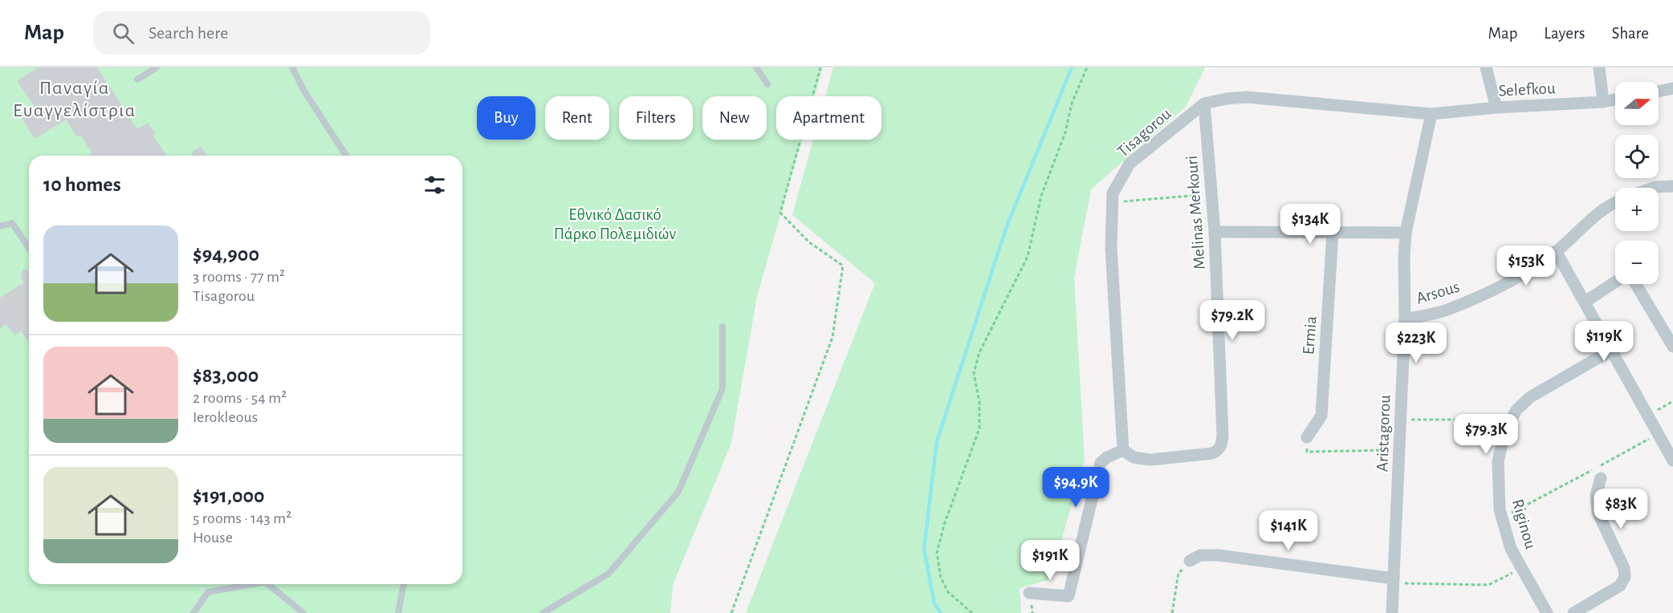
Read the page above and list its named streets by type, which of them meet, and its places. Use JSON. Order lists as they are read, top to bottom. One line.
{"streets":{"street":["Selefkou","Tisagorou","Melinas Merkouri","Arsous","Ermia","Aristagorou","Riginou"]},"crossings":[["Selefkou","Tisagorou"],["Selefkou","Aristagorou"],["Tisagorou","Melinas Merkouri"],["Tisagorou","Aristagorou"],["Arsous","Aristagorou"]],"districts":["Παναγία Ευαγγελίστρια"],"parks":["Εθνικό Δασικό Πάρκο Πολεμιδιών"],"north":"right","page":{"header":"Map","search":"Search here","nav":["Map","Layers","Share"],"map_buttons":["+","−"],"chip":["Buy","Rent","Filters","New","Apartment"],"heading":"10 homes","price":["$134K","$153K","$79.2K","$119K","$223K","$79.3K","$94.9K","$83K","$141K","$191K"],"list":[{"name":"$94,900","note":"3 rooms · 77 m² · Tisagorou"},{"name":"$83,000","note":"2 rooms · 54 m² · Ierokleous"},{"name":"$191,000","note":"5 rooms · 143 m² · House"}]}}
